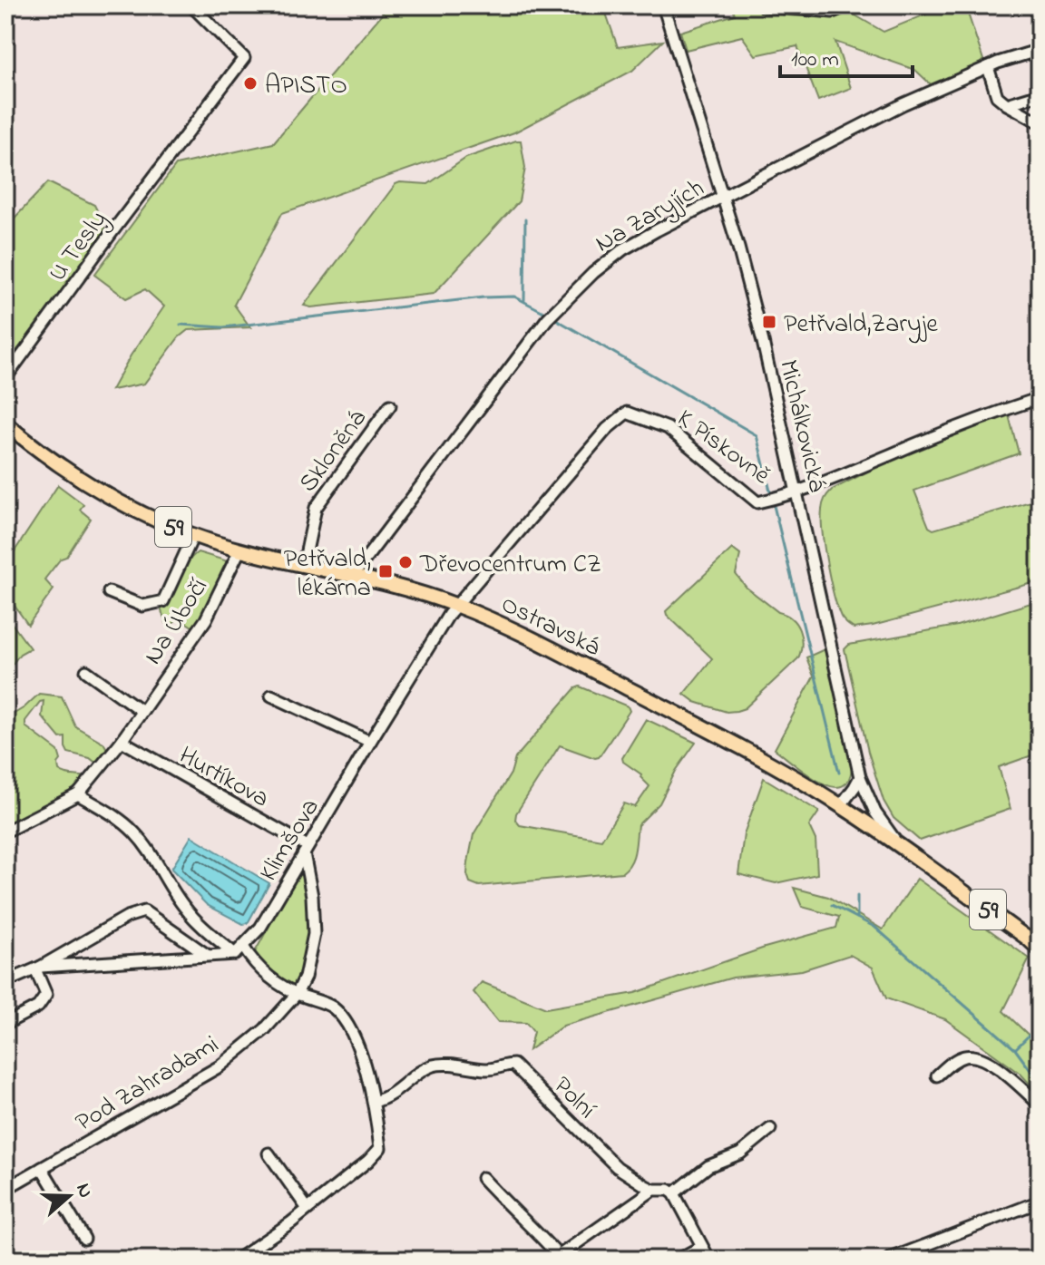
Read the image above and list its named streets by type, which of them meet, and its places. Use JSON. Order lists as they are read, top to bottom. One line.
{"streets":{"main road":["59","Ostravská"],"street":["Na Zaryjích","U Tesly","Michálkovická","K Pískovně","Skloněná","Na Úbočí","Hurtíkova","Klimšova","Pod Zahradami","Polní"]},"crossings":[["Na Zaryjích","Michálkovická"],["Na Zaryjích","Ostravská"],["Michálkovická","K Pískovně"],["Michálkovická","Ostravská"],["K Pískovně","Ostravská"],["K Pískovně","Klimšova"],["Skloněná","Ostravská"],["Na Úbočí","Ostravská"],["Na Úbočí","Hurtíkova"],["Ostravská","Klimšova"],["Hurtíkova","Klimšova"]],"places":{"other":["APISTO","Dřevocentrum CZ"],"transit":["Petřvald,Zaryje","Petřvald, lékárna"]},"scale_bar":"100 m","north":"right"}
